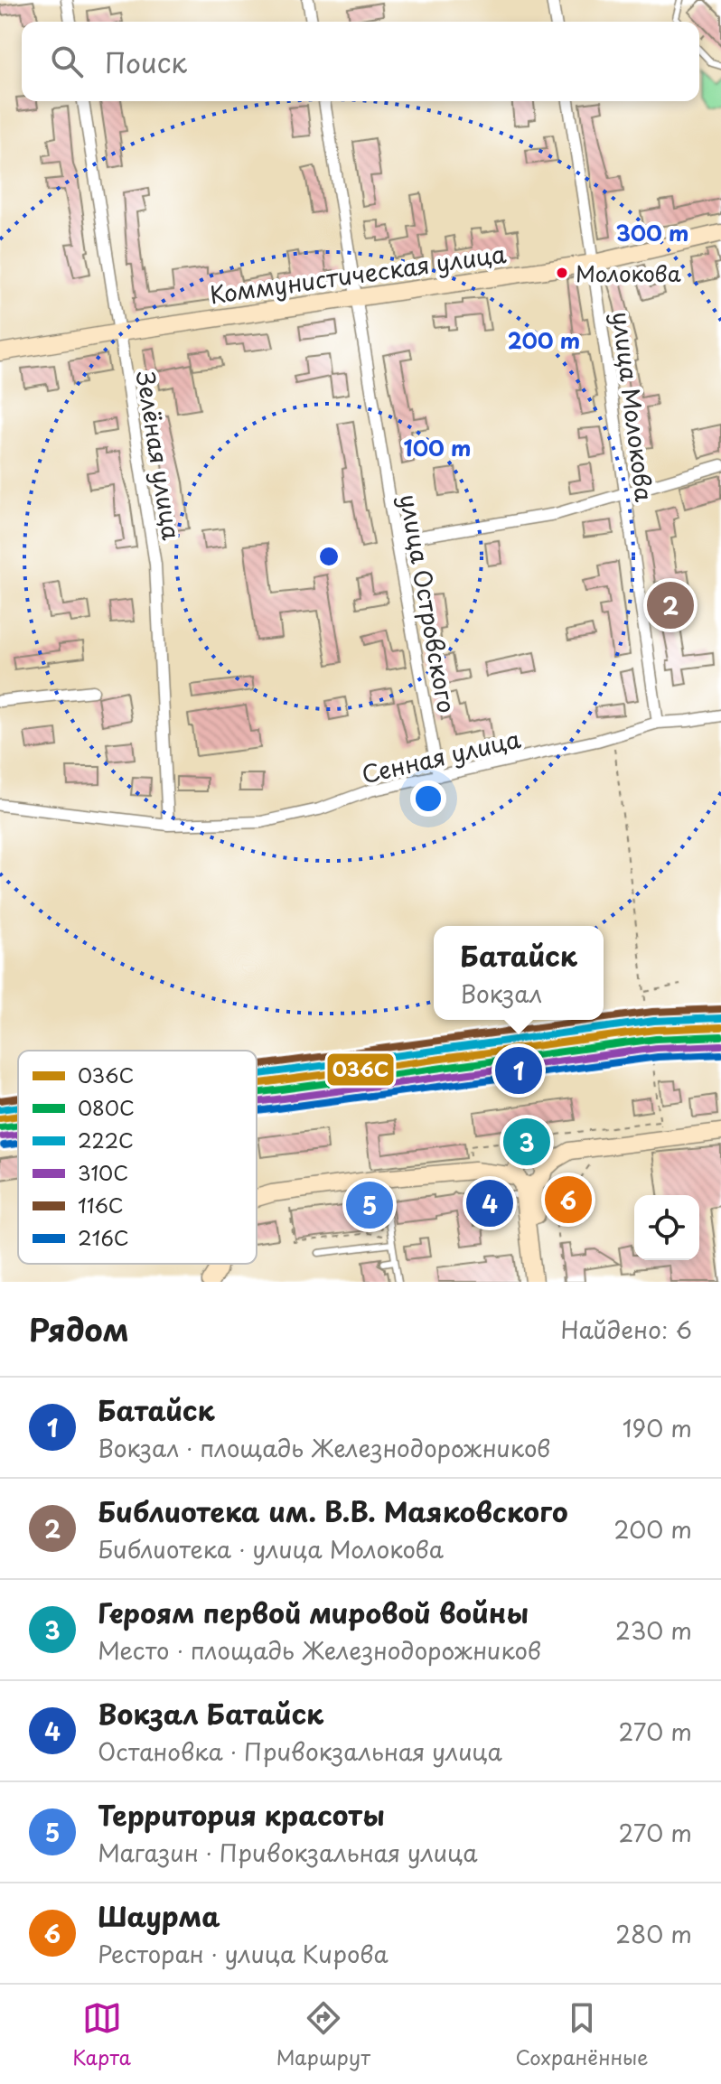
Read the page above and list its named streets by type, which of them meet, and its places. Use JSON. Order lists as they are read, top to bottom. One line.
{"streets":{"street":["Коммунистическая улица","улица Молокова","Зелёная улица","улица Островского","Сенная улица"]},"crossings":[["Коммунистическая улица","улица Молокова"],["Коммунистическая улица","Зелёная улица"],["Коммунистическая улица","улица Островского"],["улица Молокова","Сенная улица"],["Зелёная улица","Сенная улица"],["улица Островского","Сенная улица"]],"places":["Молокова"],"lines":["transit line 116С","transit line 222С","transit line 036С","transit line 080С","transit line 310С","transit line 216С"],"legend":["036С","080С","222С","310С","116С","216С"],"page":{"search":"Поиск","pins":["2","1","3","6","4","5"],"popup":["Батайск","Вокзал"],"heading":["Рядом","Найдено: 6"],"list":[{"mark":"1","name":"Батайск","note":"Вокзал · площадь Железнодорожников","value":"190 m"},{"mark":"2","name":"Библиотека им. В.В. Маяковского","note":"Библиотека · улица Молокова","value":"200 m"},{"mark":"3","name":"Героям первой мировой войны","note":"Место · площадь Железнодорожников","value":"230 m"},{"mark":"4","name":"Вокзал Батайск","note":"Остановка · Привокзальная улица","value":"270 m"},{"mark":"5","name":"Территория красоты","note":"Магазин · Привокзальная улица","value":"270 m"},{"mark":"6","name":"Шаурма","note":"Ресторан · улица Кирова","value":"280 m"}],"nav":["Карта","Маршрут","Сохранённые"]},"rings":["300 m","200 m","100 m"]}
